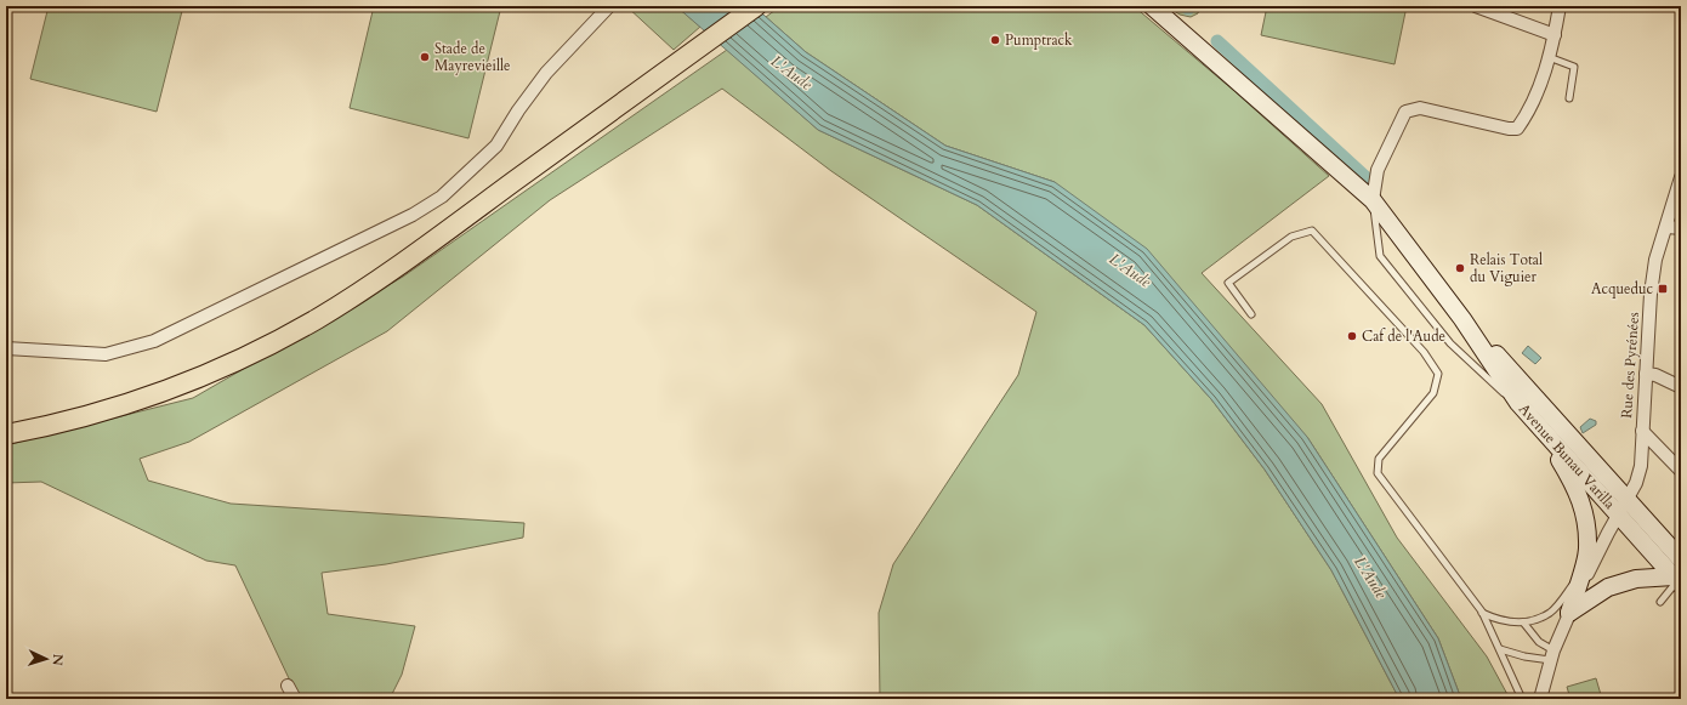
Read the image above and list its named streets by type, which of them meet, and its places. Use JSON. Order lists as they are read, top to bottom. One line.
{"streets":{"main road":["Avenue Bunau Varilla"],"street":["Rue des Pyrénées"]},"crossings":[["Rue des Pyrénées","Avenue Bunau Varilla"]],"water":["L'Aude"],"places":{"other":["Pumptrack","Stade de Mayrevieille","Relais Total du Viguier","Caf de l'Aude"],"transit":["Acqueduc"]},"north":"right"}
